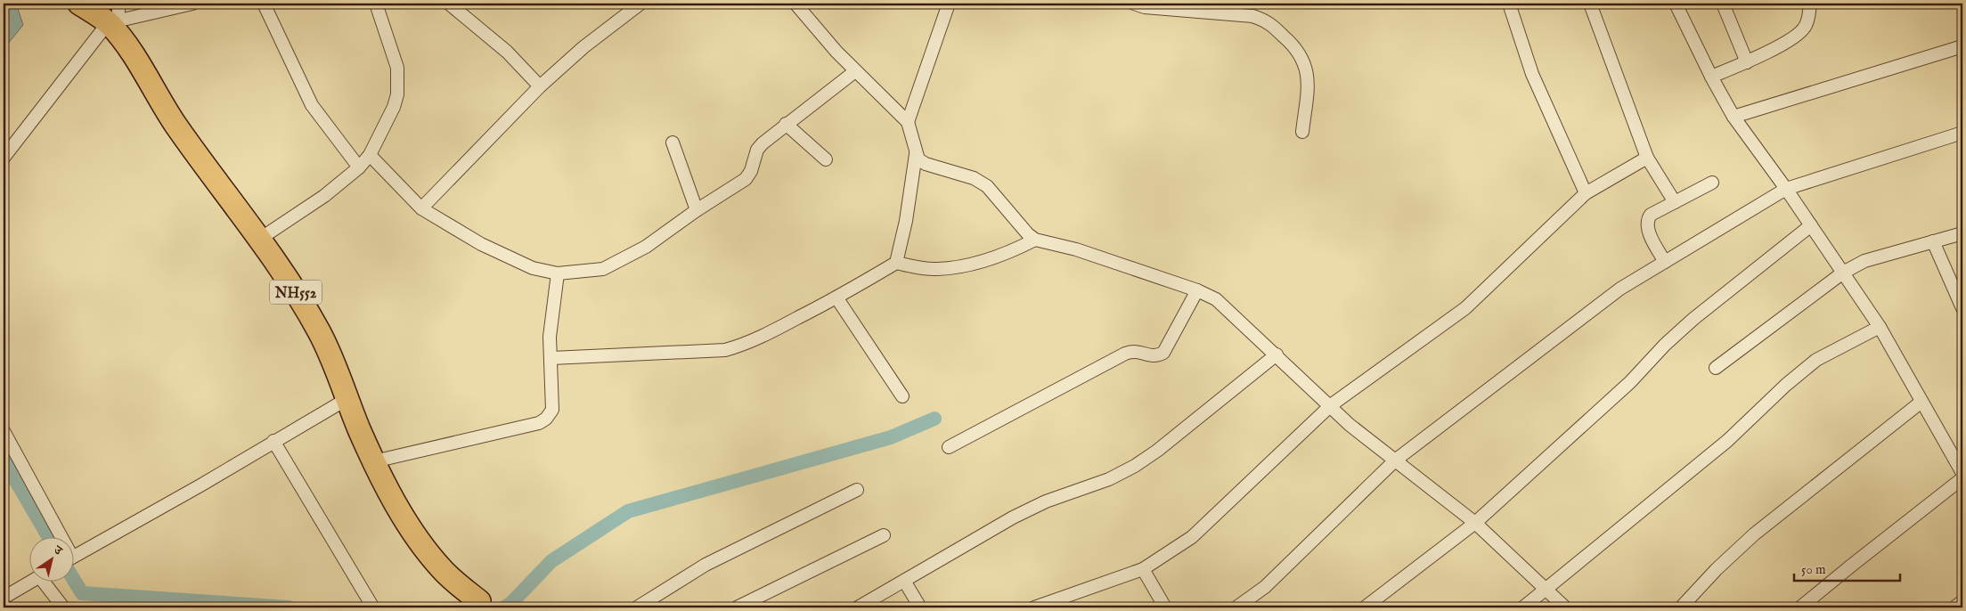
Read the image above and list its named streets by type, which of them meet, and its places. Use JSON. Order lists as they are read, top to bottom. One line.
{"streets":{"highway":["NH552"]},"scale_bar":"50 m","north":"top right"}
